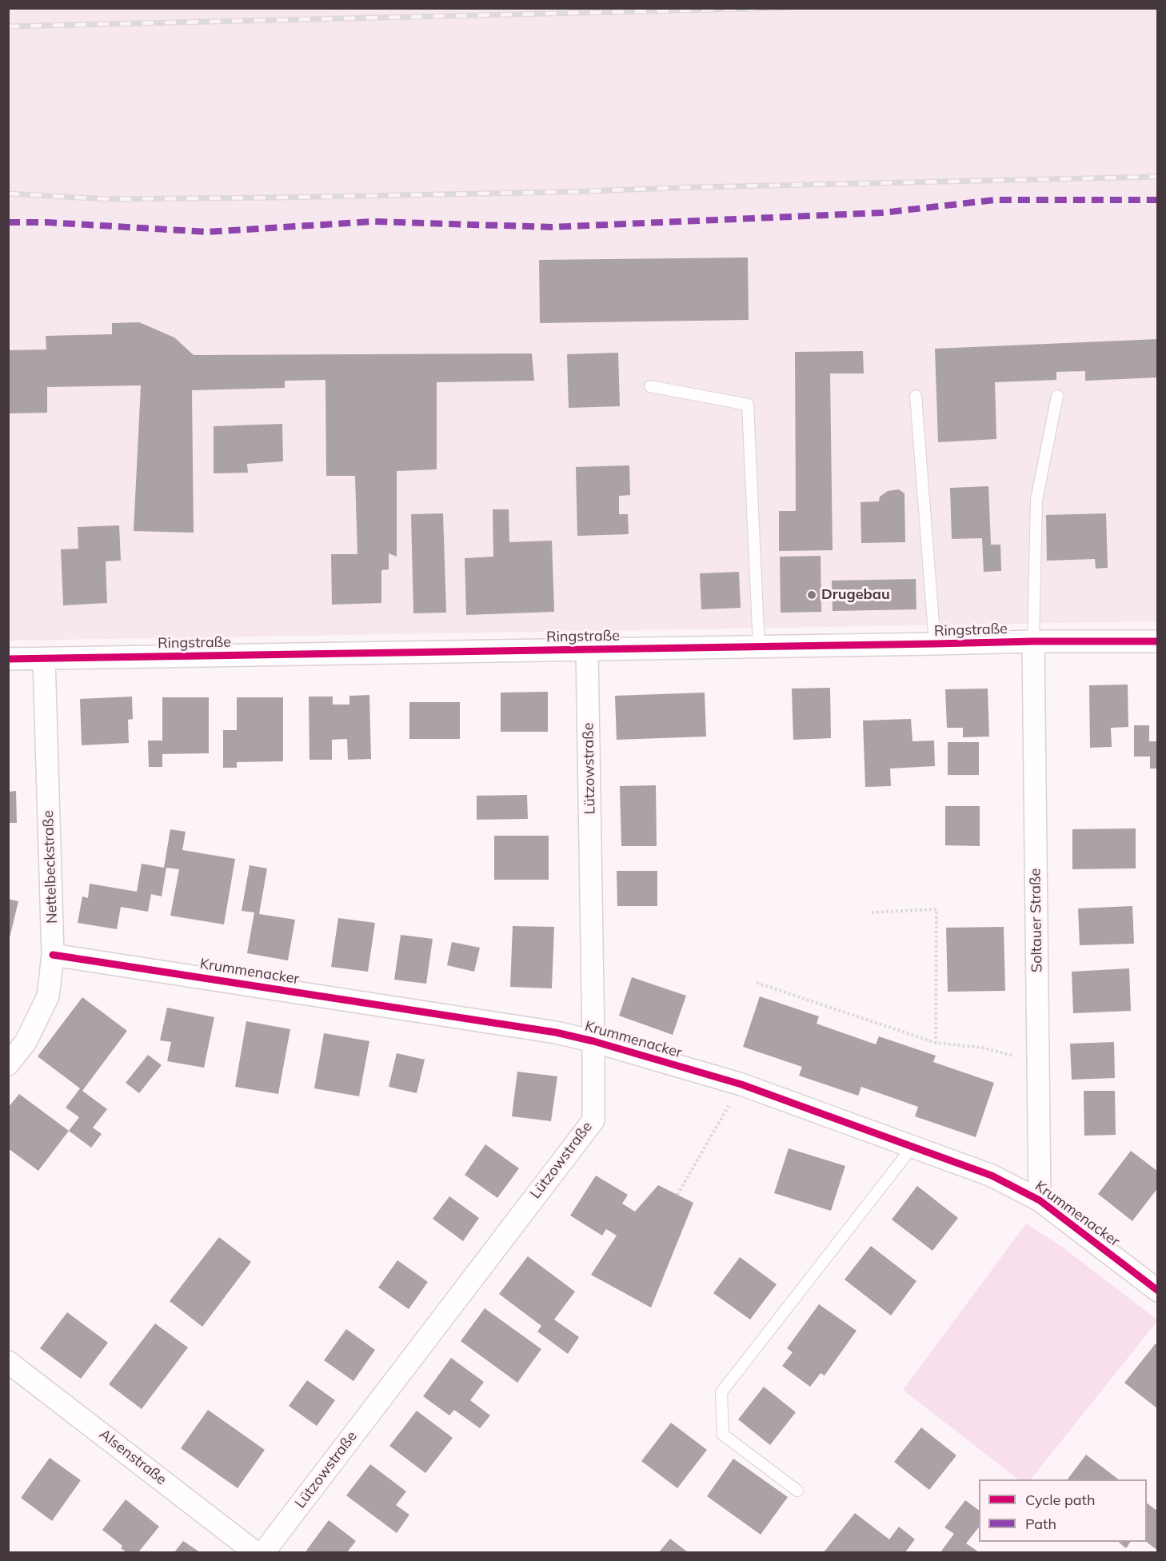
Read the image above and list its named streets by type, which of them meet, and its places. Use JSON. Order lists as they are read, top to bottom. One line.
{"streets":{"street":["Ringstraße","Lützowstraße","Nettelbeckstraße","Soltauer Straße","Krummenacker","Alsenstraße"]},"crossings":[["Ringstraße","Lützowstraße"],["Ringstraße","Nettelbeckstraße"],["Ringstraße","Soltauer Straße"],["Lützowstraße","Krummenacker"],["Nettelbeckstraße","Krummenacker"],["Soltauer Straße","Krummenacker"]],"places":["Drugebau"],"legend":["Cycle path","Path"]}
